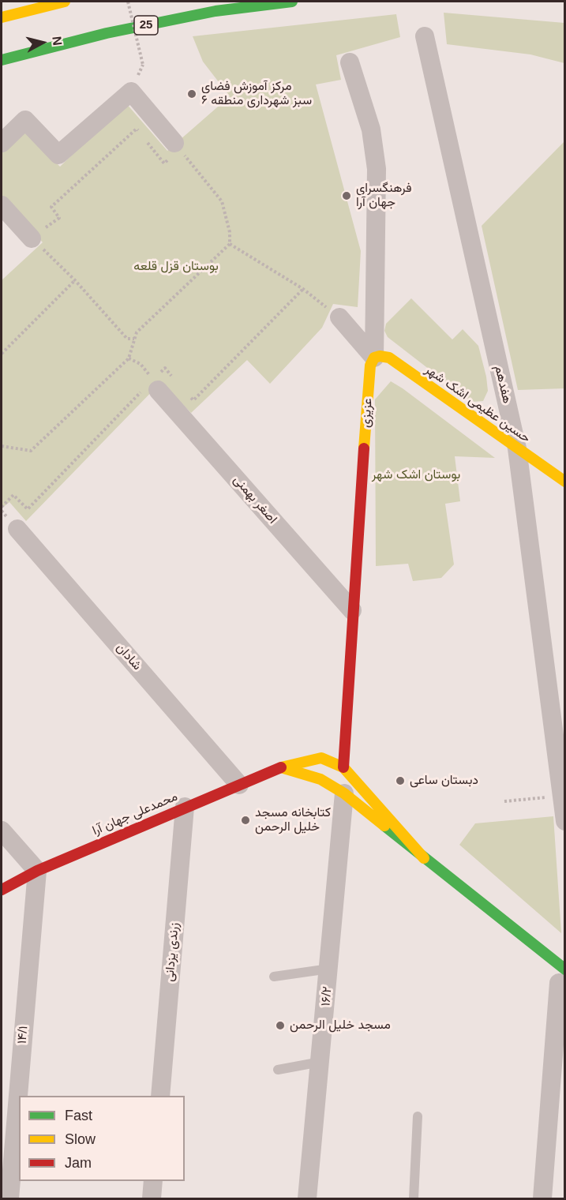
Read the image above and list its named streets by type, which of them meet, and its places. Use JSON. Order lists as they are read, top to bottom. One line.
{"streets":{"main road":["25","حسین عظیمی اشک شهر","عزیزی","محمدعلی جهان آرا"],"street":["هفدهم","اصغر بهمنی","شادان","زرندی یزدانی","۱۶/۲","۱۴/۱"]},"crossings":[["هفدهم","حسین عظیمی اشک شهر"],["حسین عظیمی اشک شهر","عزیزی"],["عزیزی","اصغر بهمنی"],["عزیزی","محمدعلی جهان آرا"],["شادان","محمدعلی جهان آرا"],["محمدعلی جهان آرا","زرندی یزدانی"],["محمدعلی جهان آرا","۱۴/۱"]],"parks":["بوستان قزل قلعه","بوستان اشک شهر"],"places":["مرکز آموزش فضای سبز شهرداری منطقه ۶","فرهنگسرای جهان آرا","دبستان ساعی","كتابخانه مسجد خليل الرحمن","مسجد خلیل الرحمن"],"legend":["Fast","Slow","Jam"],"north":"right"}
